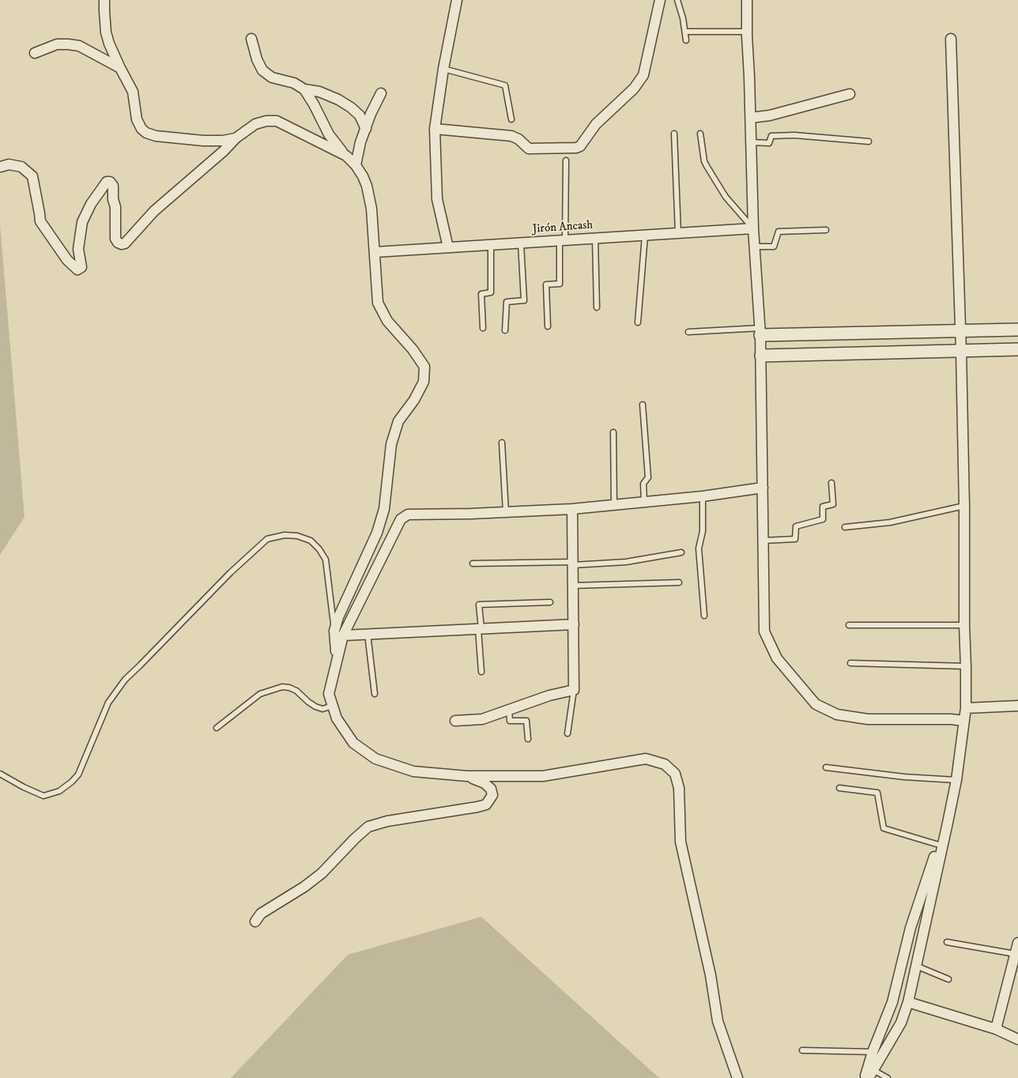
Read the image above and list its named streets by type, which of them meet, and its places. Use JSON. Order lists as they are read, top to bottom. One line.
{"streets":{"street":["Jirón Ancash"]}}
